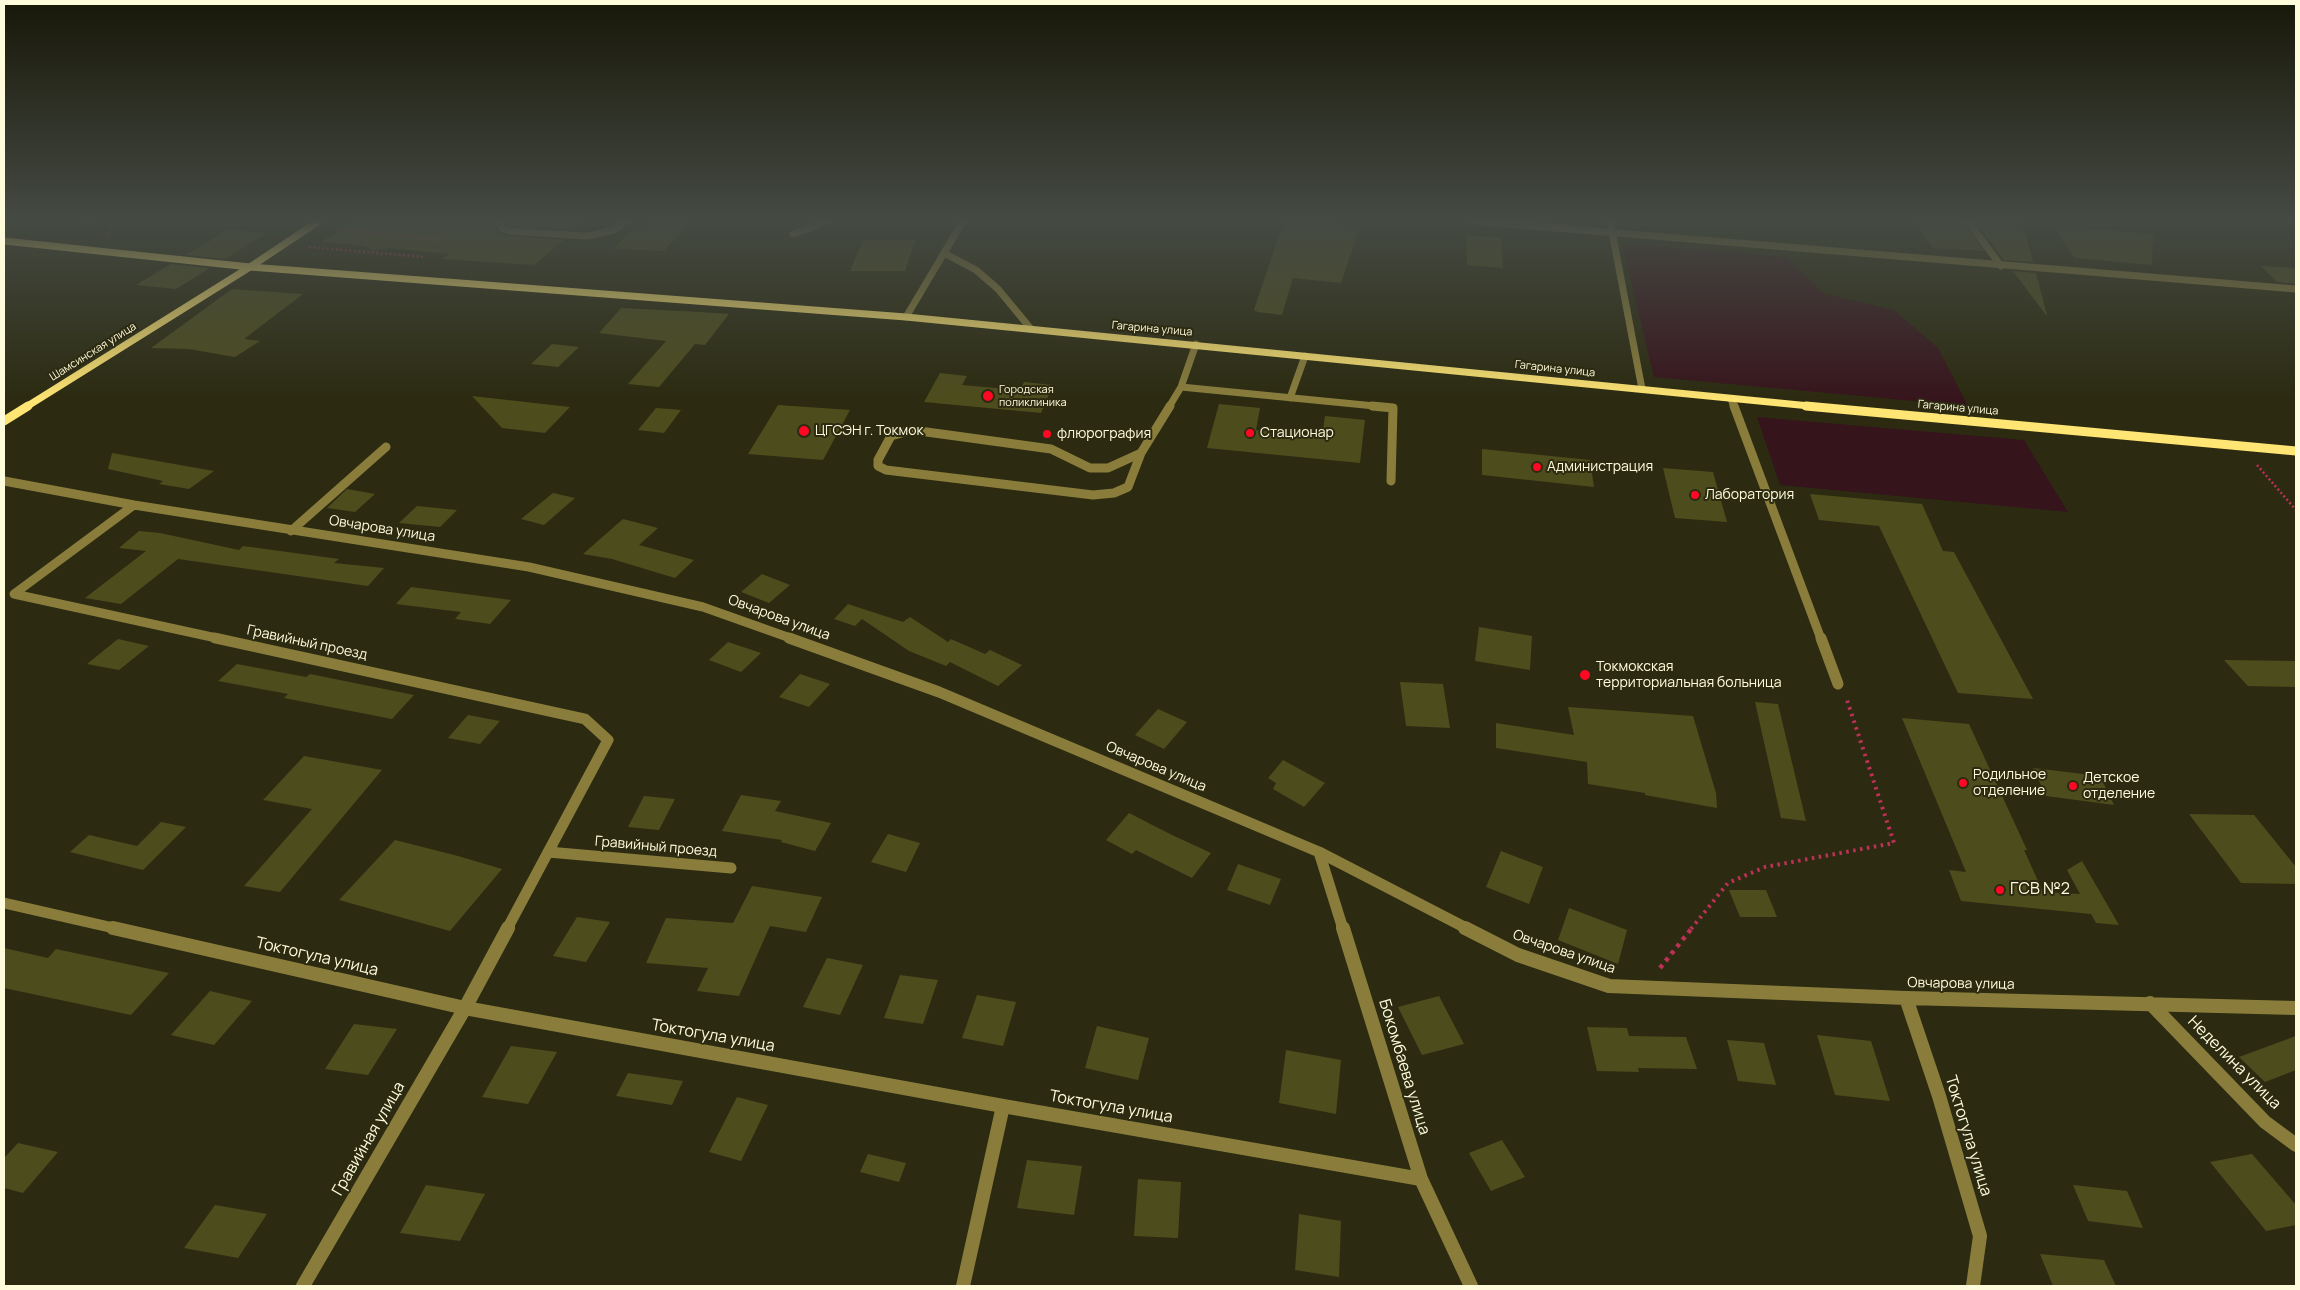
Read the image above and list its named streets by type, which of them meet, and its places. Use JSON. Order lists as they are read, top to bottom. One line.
{"streets":{"main road":["Гагарина улица","Шамсинская улица"],"street":["Овчарова улица","Гравийный проезд","Токтогула улица","Неделина улица","Бокомбаева улица","Гравийная улица"]},"crossings":[["Овчарова улица","Гравийный проезд"],["Овчарова улица","Токтогула улица"],["Овчарова улица","Неделина улица"],["Овчарова улица","Бокомбаева улица"],["Гравийный проезд","Токтогула улица"],["Гравийный проезд","Гравийная улица"],["Токтогула улица","Бокомбаева улица"],["Токтогула улица","Гравийная улица"]],"places":["Городская поликлиника","ЦГСЭН г. Токмок","Cтационар","флюрография","Администрация","Лаборатория","Токмокская территориальная больница","Родильное отделение","Детское отделение","ГСВ №2"]}
